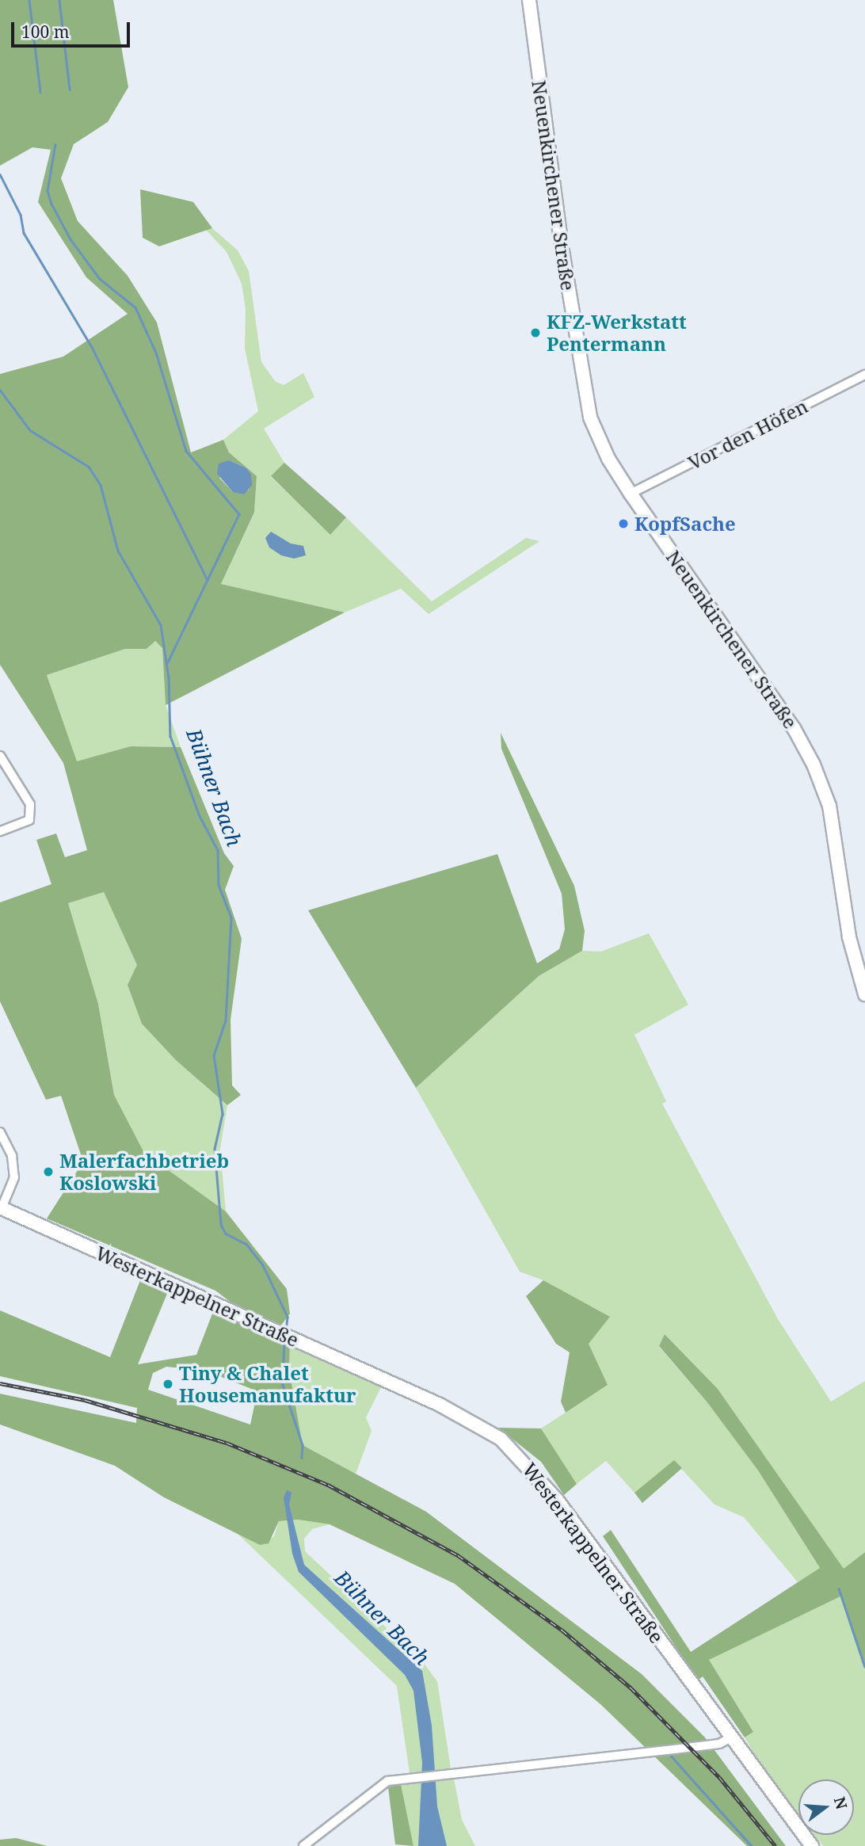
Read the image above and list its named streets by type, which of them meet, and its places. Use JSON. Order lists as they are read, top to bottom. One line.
{"streets":{"street":["Neuenkirchener Straße","Vor den Höfen","Westerkappelner Straße"]},"crossings":[["Neuenkirchener Straße","Vor den Höfen"]],"water":["Bühner Bach"],"places":["KFZ-Werkstatt Pentermann","KopfSache","Malerfachbetrieb Koslowski","Tiny & Chalet Housemanufaktur"],"scale_bar":"100 m","north":"right"}
